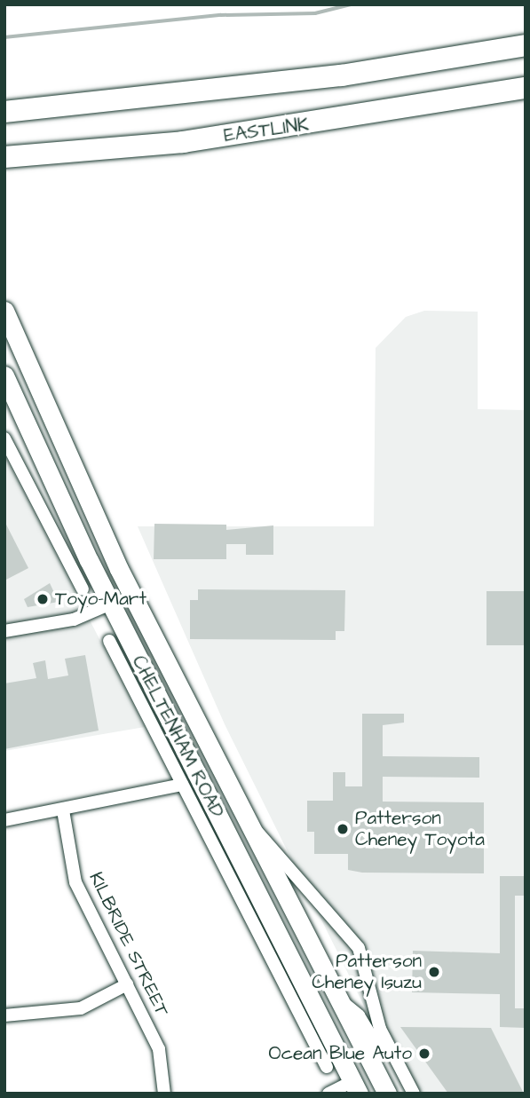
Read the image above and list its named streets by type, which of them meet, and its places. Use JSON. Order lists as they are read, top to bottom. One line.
{"streets":{"highway":["EASTLINK"],"main road":["CHELTENHAM ROAD"],"street":["KILBRIDE STREET"]},"places":["Toyo-Mart","Patterson Cheney Toyota","Patterson Cheney Isuzu","Ocean Blue Auto"]}
